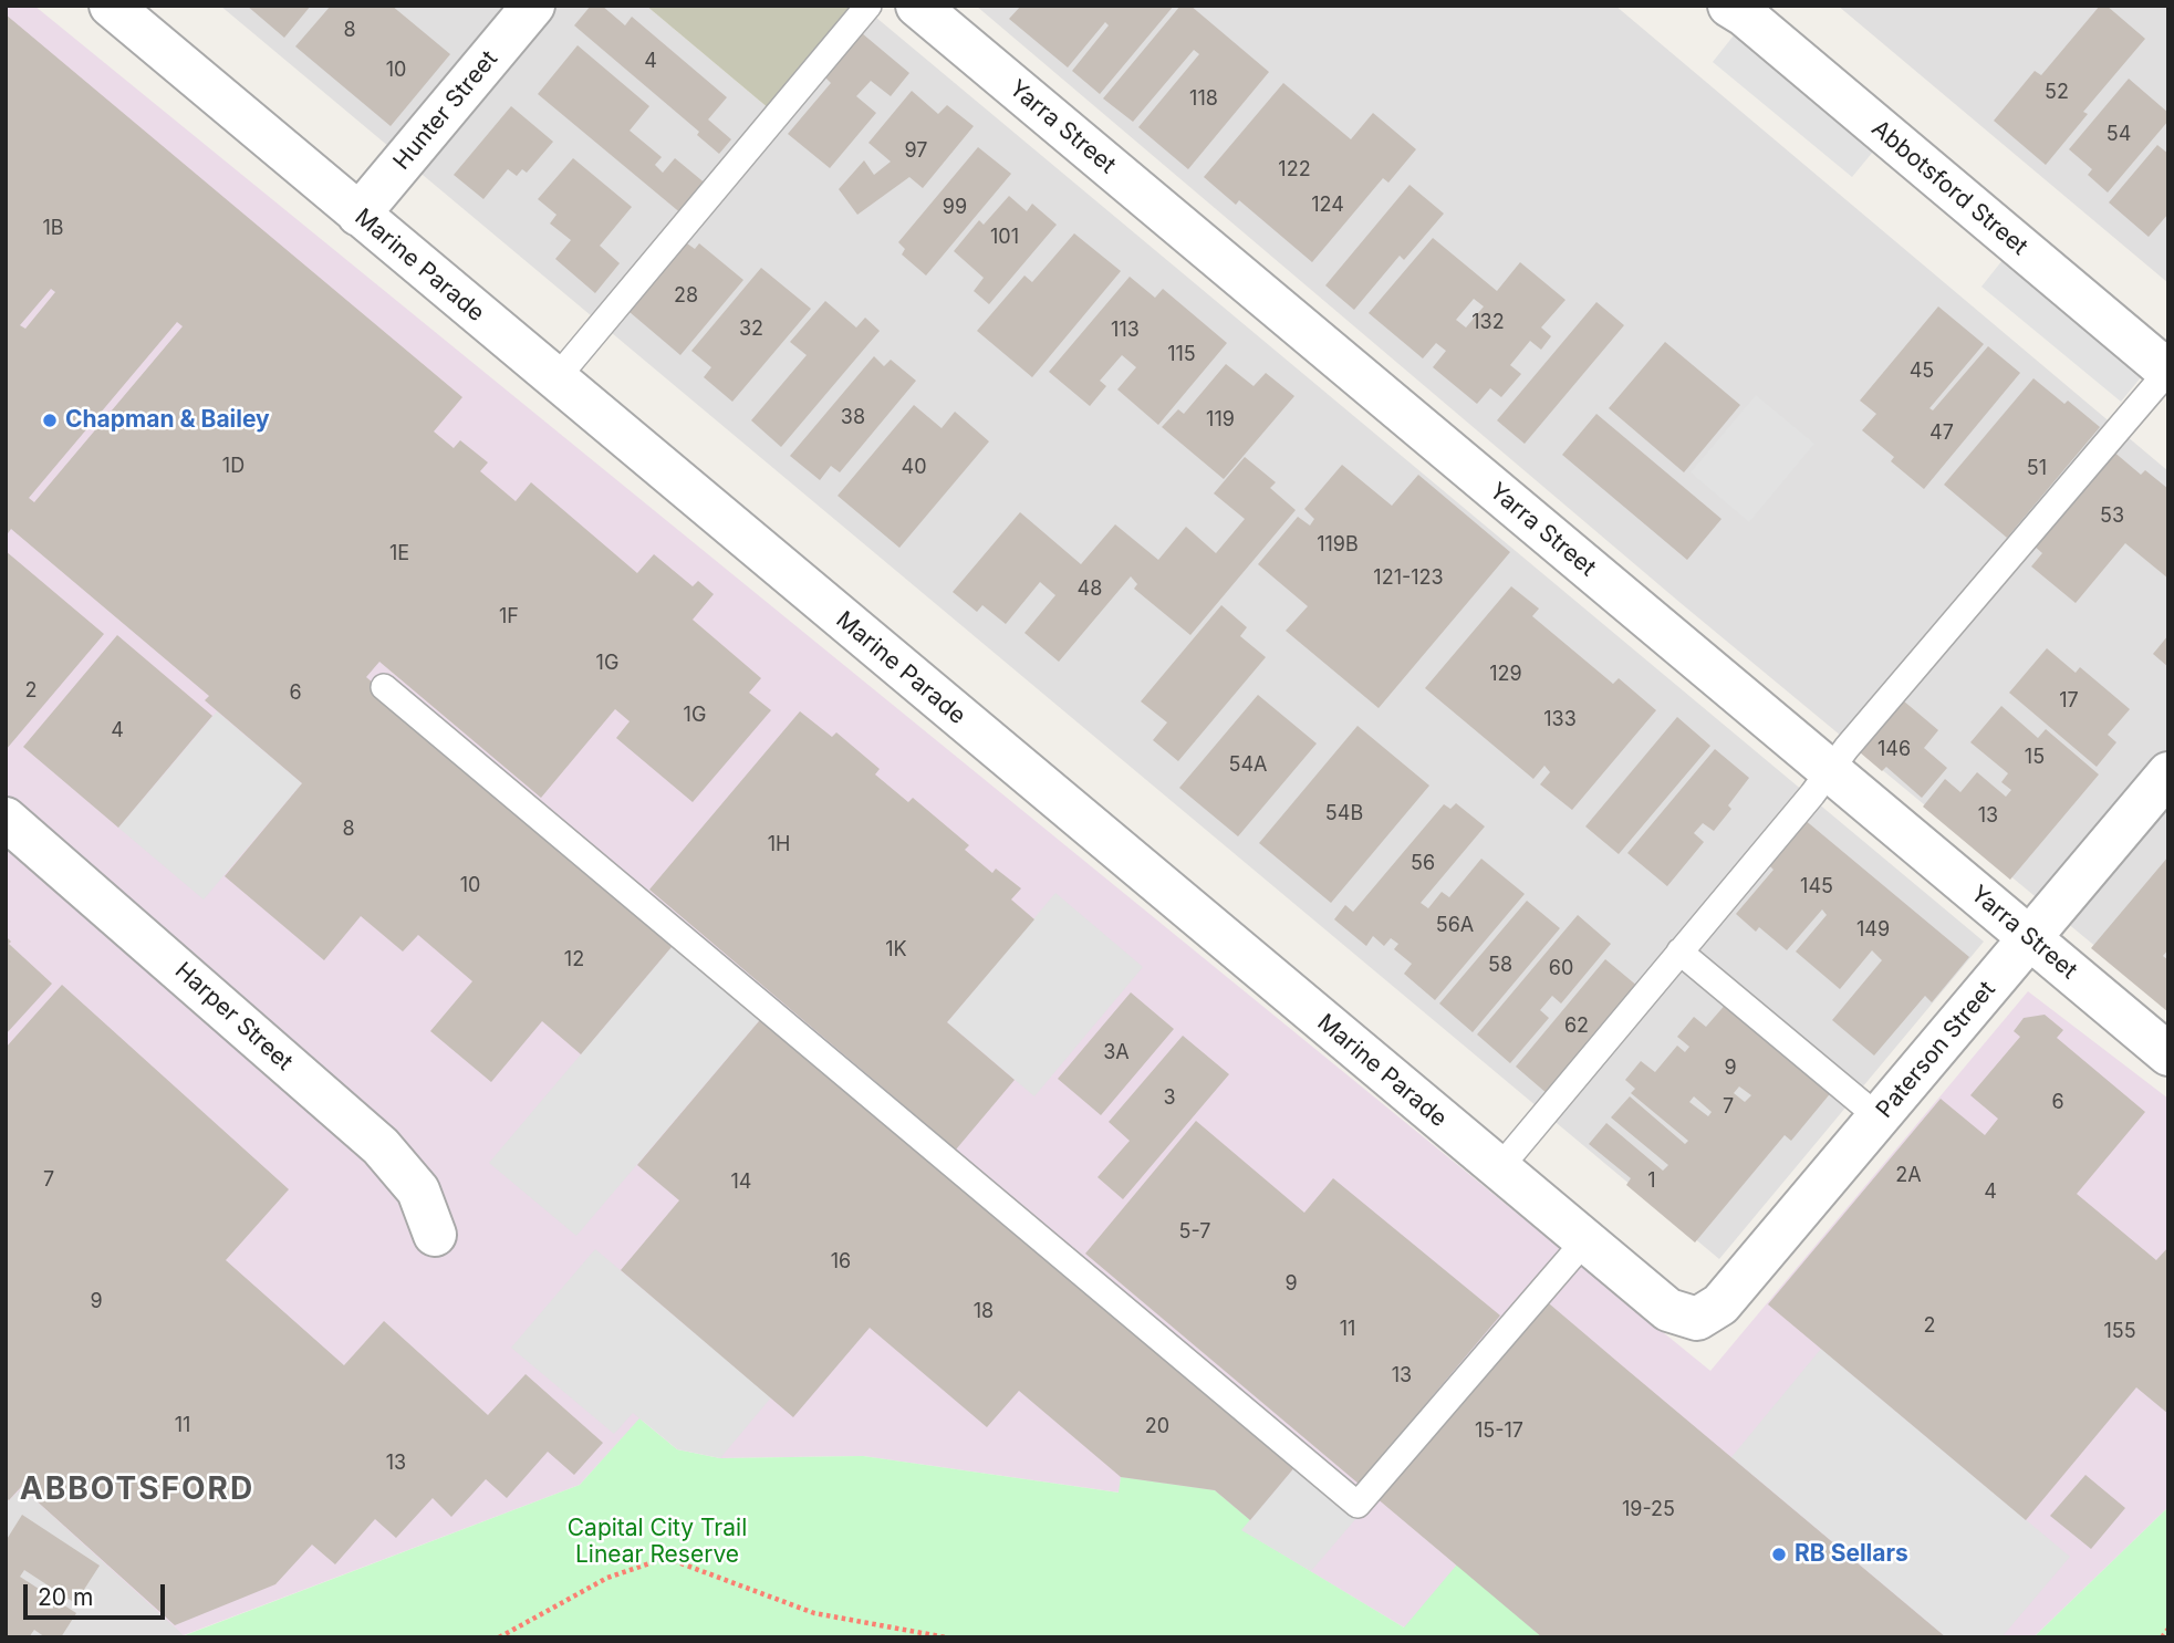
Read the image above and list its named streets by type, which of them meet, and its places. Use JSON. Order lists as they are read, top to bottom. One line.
{"streets":{"street":["Hunter Street","Yarra Street","Abbotsford Street","Marine Parade","Harper Street","Paterson Street"]},"crossings":[["Hunter Street","Marine Parade"],["Yarra Street","Paterson Street"],["Marine Parade","Paterson Street"]],"districts":["ABBOTSFORD"],"parks":["Capital City Trail Linear Reserve"],"places":["Chapman & Bailey","RB Sellars"],"house_numbers":["8","4","10","52","118","54","97","122","124","99","1B","101","28","132","32","113","115","45","38","119","47","1D","40","51","53","119B","1E","121-123","48","1F","1G","129","2","6","17","1G","133","4","146","15","54A","54B","13","8","1H","56","10","145","56A","149","1K","12","58","60","62","3A","9","3","6","7","2A","7","1","14","4","5-7","16","9","9","18","2","11","155","13","11","20","15-17","13","19-25"],"scale_bar":"20 m"}
